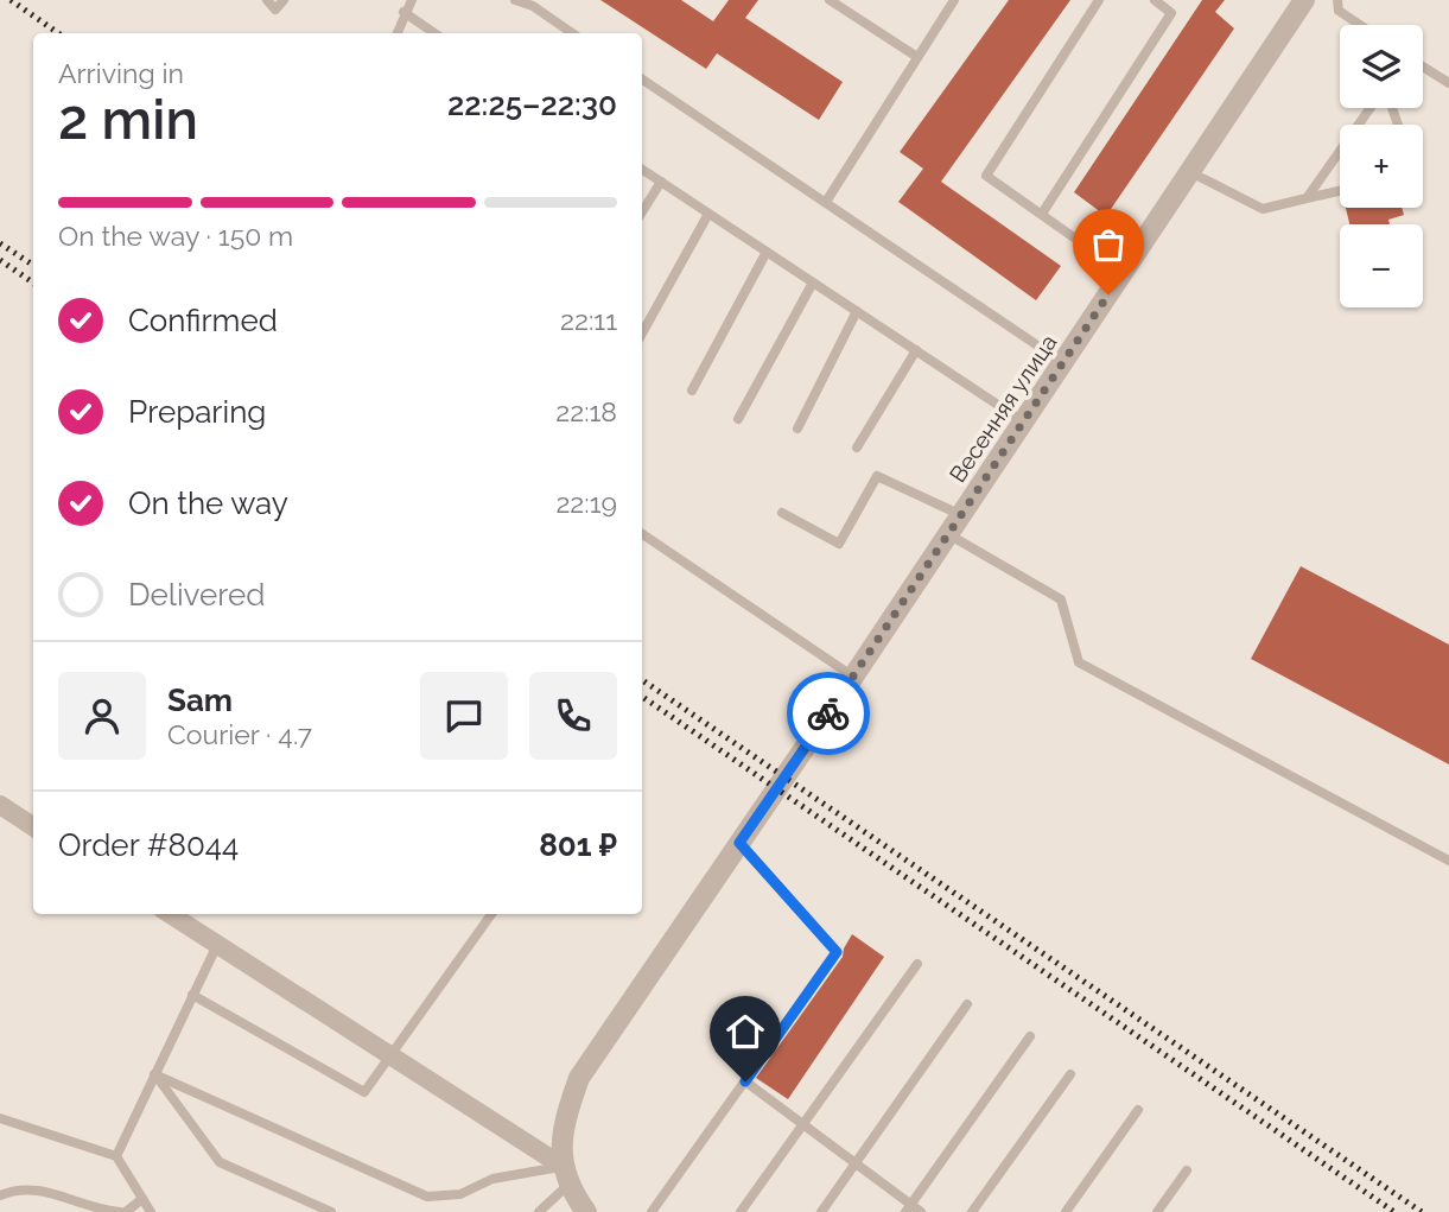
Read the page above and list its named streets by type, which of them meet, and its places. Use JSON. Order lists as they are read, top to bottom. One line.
{"streets":{"street":["Весенняя улица"]},"page":{"map_buttons":["+","−"],"heading":["2 min","Arriving in","22:25–22:30"],"panel":["Sam","Courier · 4.7","Order #8044","801 ₽"],"bar":"On the way · 150 m","list":[["Confirmed","22:11"],["Preparing","22:18"],["On the way","22:19"],"Delivered"]}}
